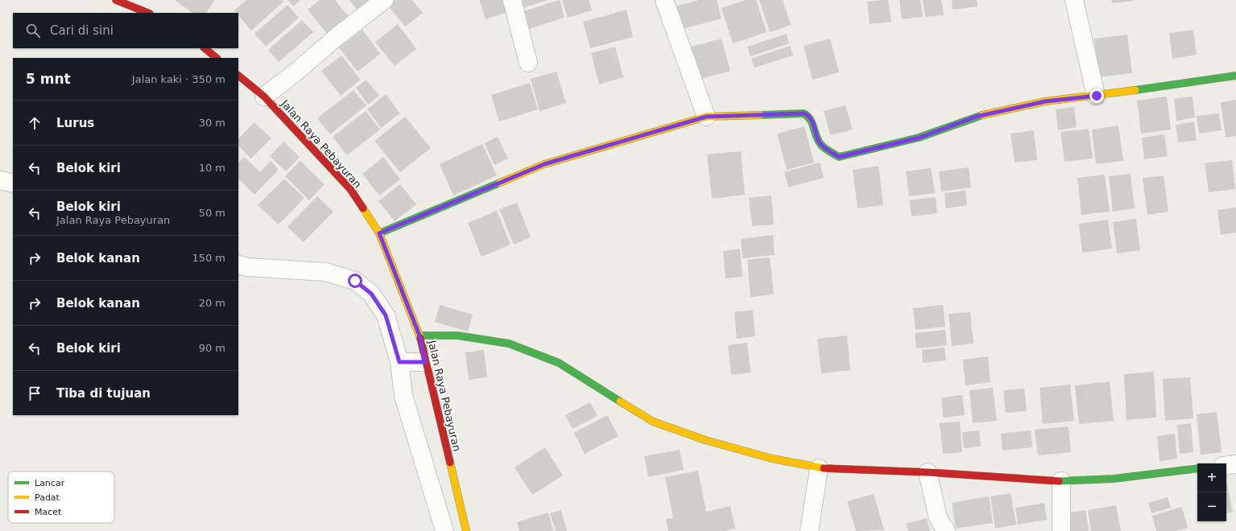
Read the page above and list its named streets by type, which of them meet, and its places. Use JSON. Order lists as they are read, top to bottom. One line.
{"streets":{"street":["Jalan Raya Pebayuran"]},"legend":["Lancar","Padat","Macet"],"page":{"search":"Cari di sini","heading":["5 mnt","Jalan kaki · 350 m"],"list":[["Lurus","30 m"],["Belok kiri","10 m"],["Belok kiri","Jalan Raya Pebayuran","50 m"],["Belok kanan","150 m"],["Belok kanan","20 m"],["Belok kiri","90 m"],"Tiba di tujuan"],"map_buttons":["+","−"]}}
